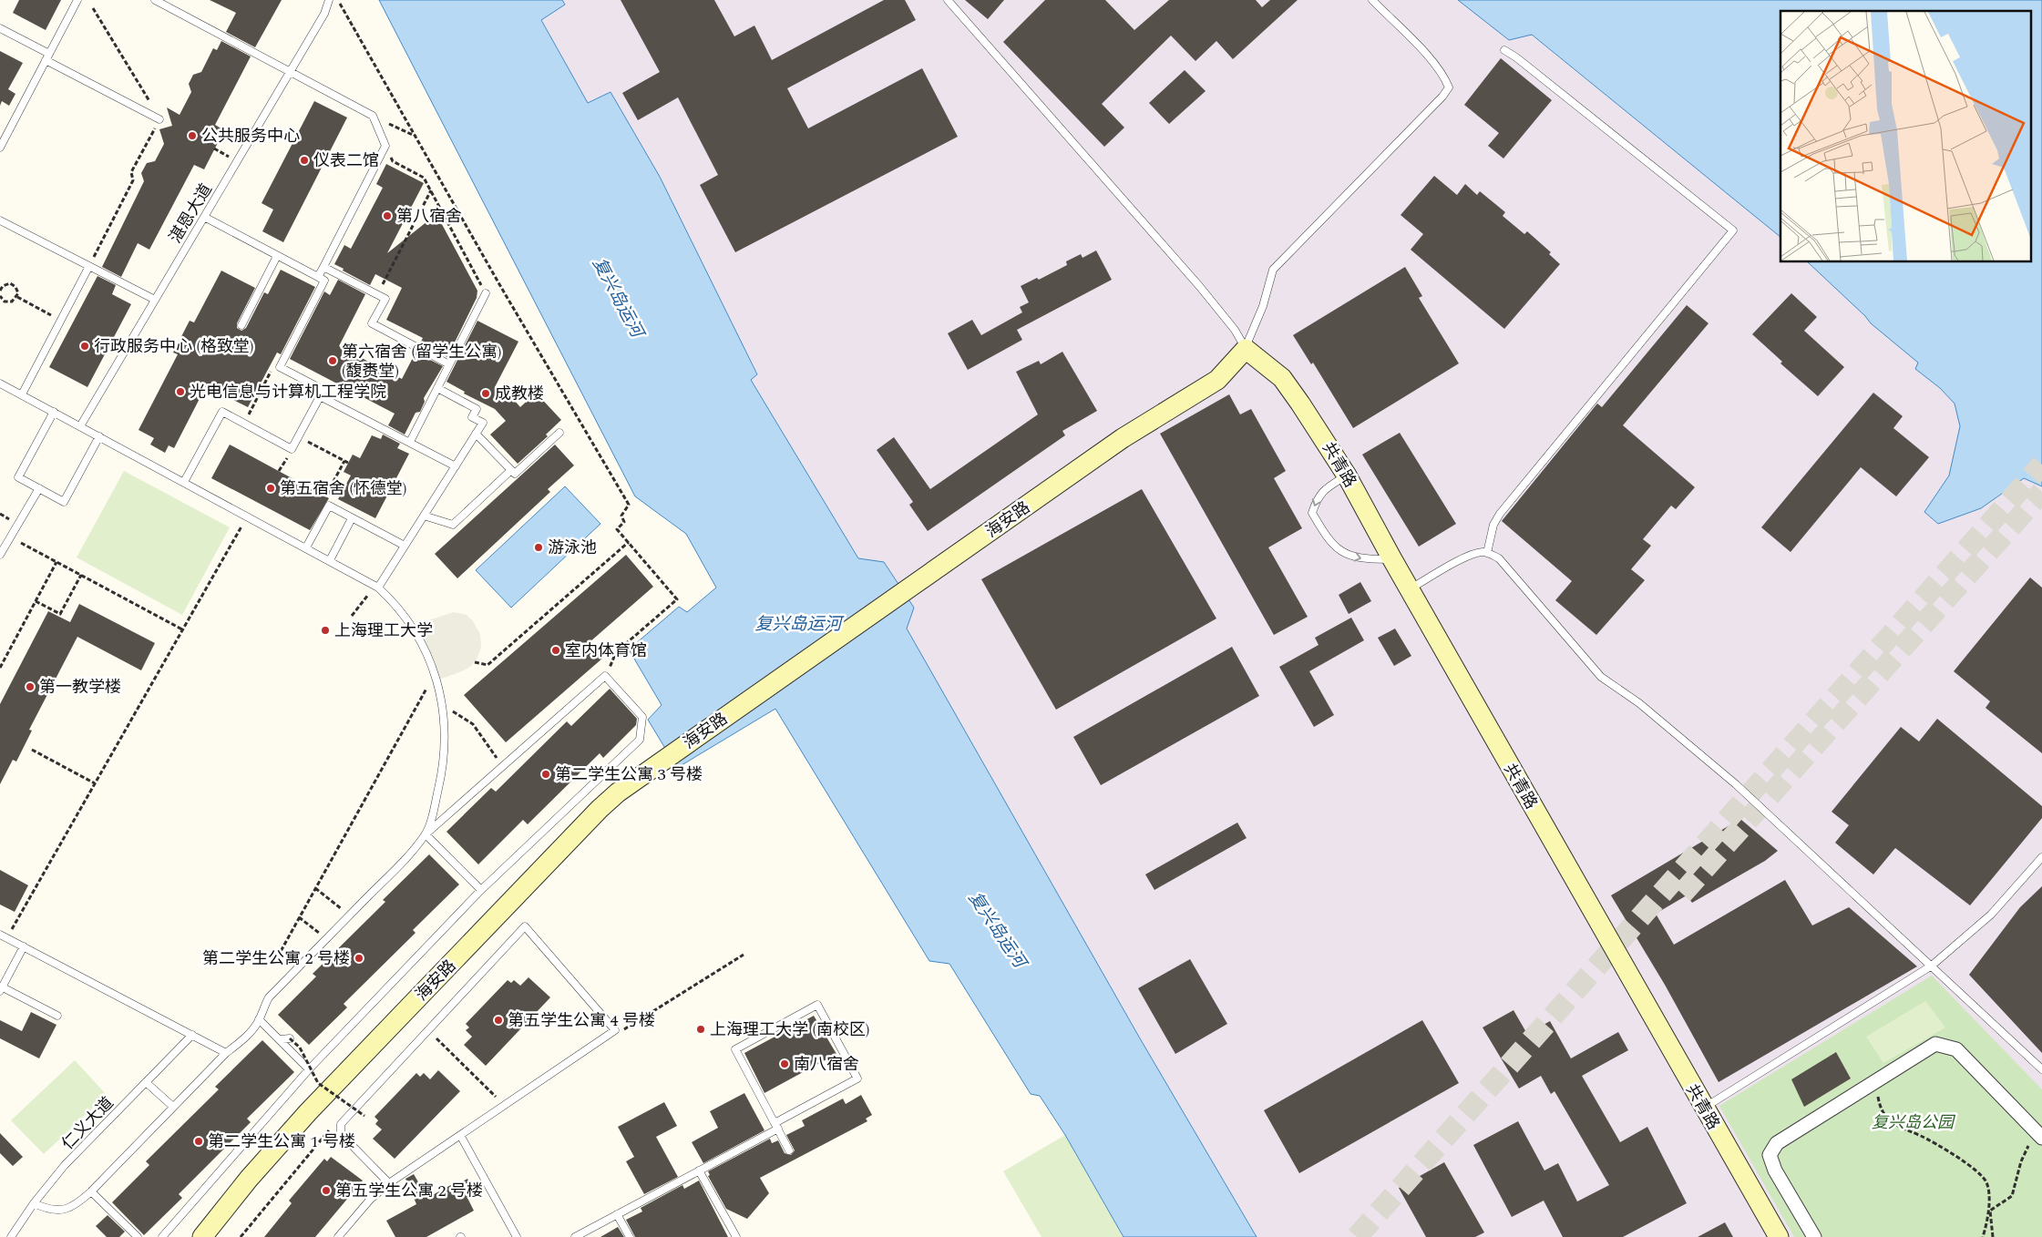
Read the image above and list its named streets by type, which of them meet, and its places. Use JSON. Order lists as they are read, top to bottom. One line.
{"streets":{"street":["共青路","海安路"],"lane":["湛恩大道","仁义大道"]},"crossings":[["共青路","海安路"]],"water":["复兴岛运河"],"parks":["复兴岛公园"],"places":["公共服务中心","仪表二馆","第八宿舍","行政服务中心 (格致堂)","第六宿舍 (留学生公寓) (馥赉堂)","光电信息与计算机工程学院","成教楼","第五宿舍 (怀德堂)","游泳池","上海理工大学","室内体育馆","第一教学楼","第二学生公寓 3 号楼","第二学生公寓 2 号楼","第五学生公寓 4 号楼","上海理工大学 (南校区)","南八宿舍","第二学生公寓 1 号楼","第五学生公寓 2 号楼"]}
